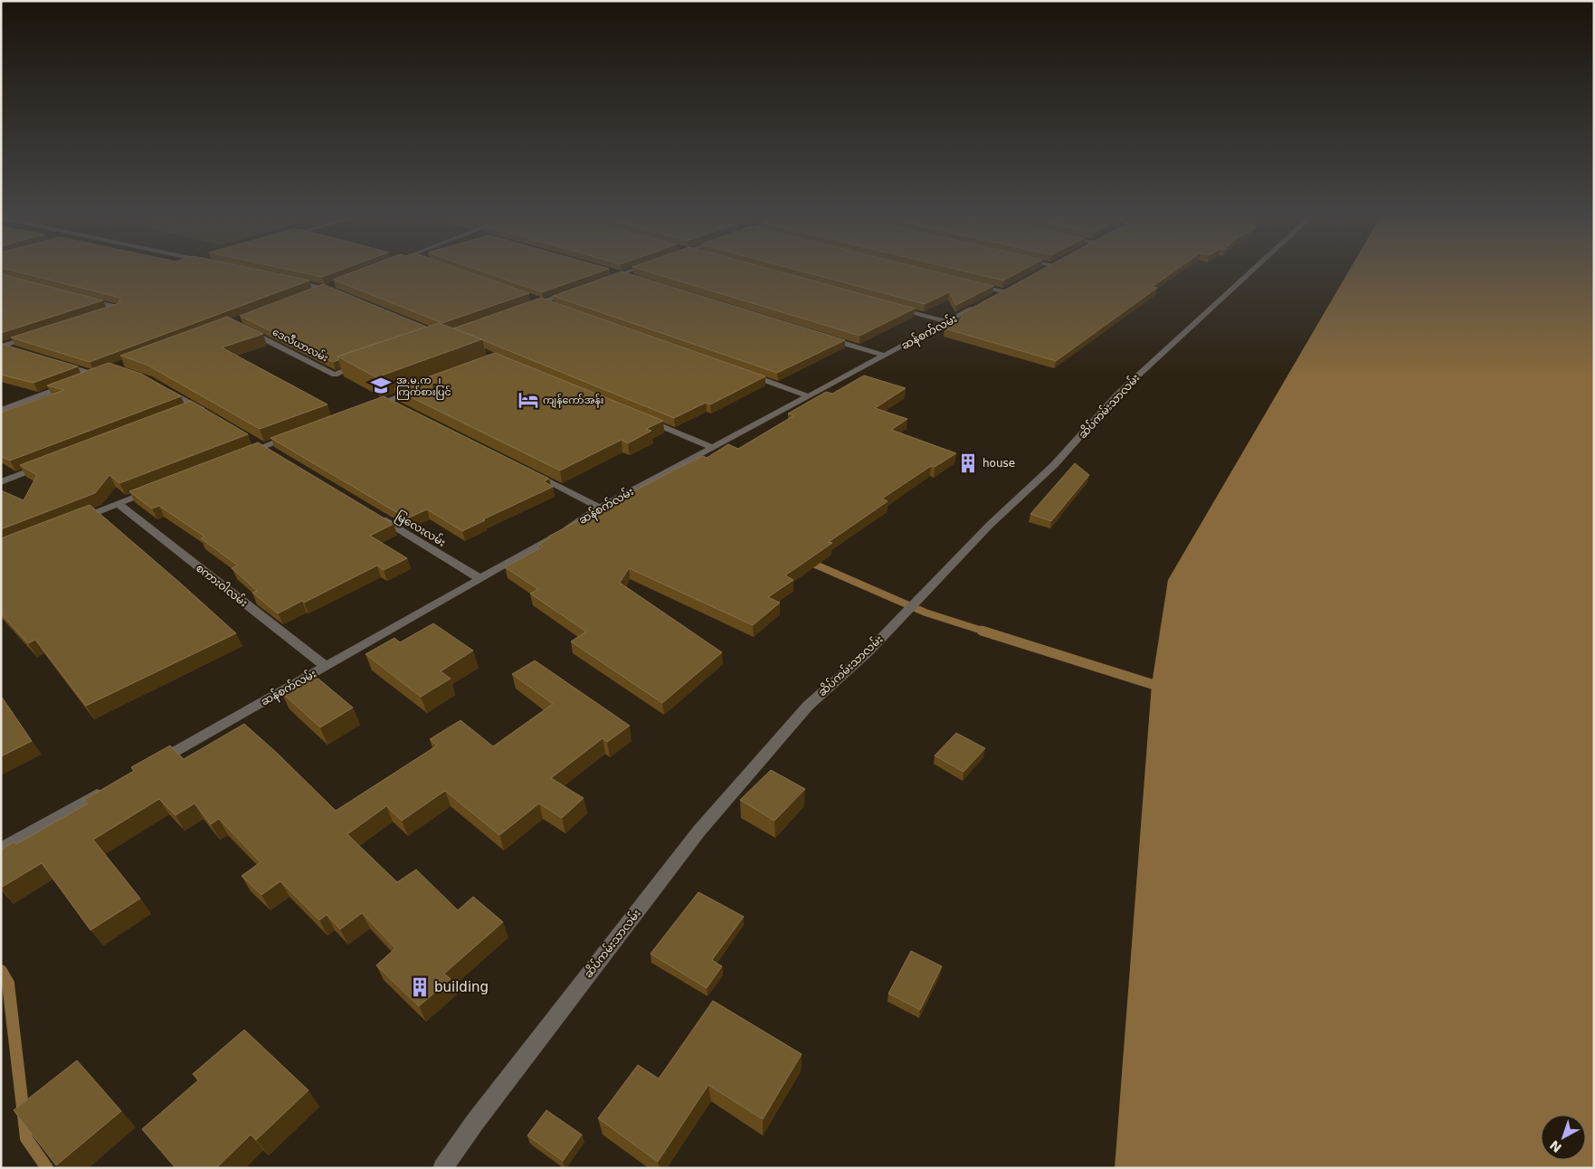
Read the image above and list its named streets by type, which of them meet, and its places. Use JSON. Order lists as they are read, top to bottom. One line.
{"streets":{"street":["ဆန်စက်လမ်း","ဒေလီယာလမ်း","ဆိပ်ကမ်းသာလမ်း","မြလေးလမ်း","စကားဝါလမ်း"]},"crossings":[["ဆန်စက်လမ်း","မြလေးလမ်း"],["ဆန်စက်လမ်း","စကားဝါလမ်း"]],"places":{"school or university":["အ.မ.က ၂ ကြက်စားပြင်"],"hotel":["ကျန်ကော်အန်း"],"building":["house","building"]},"north":"bottom left"}
